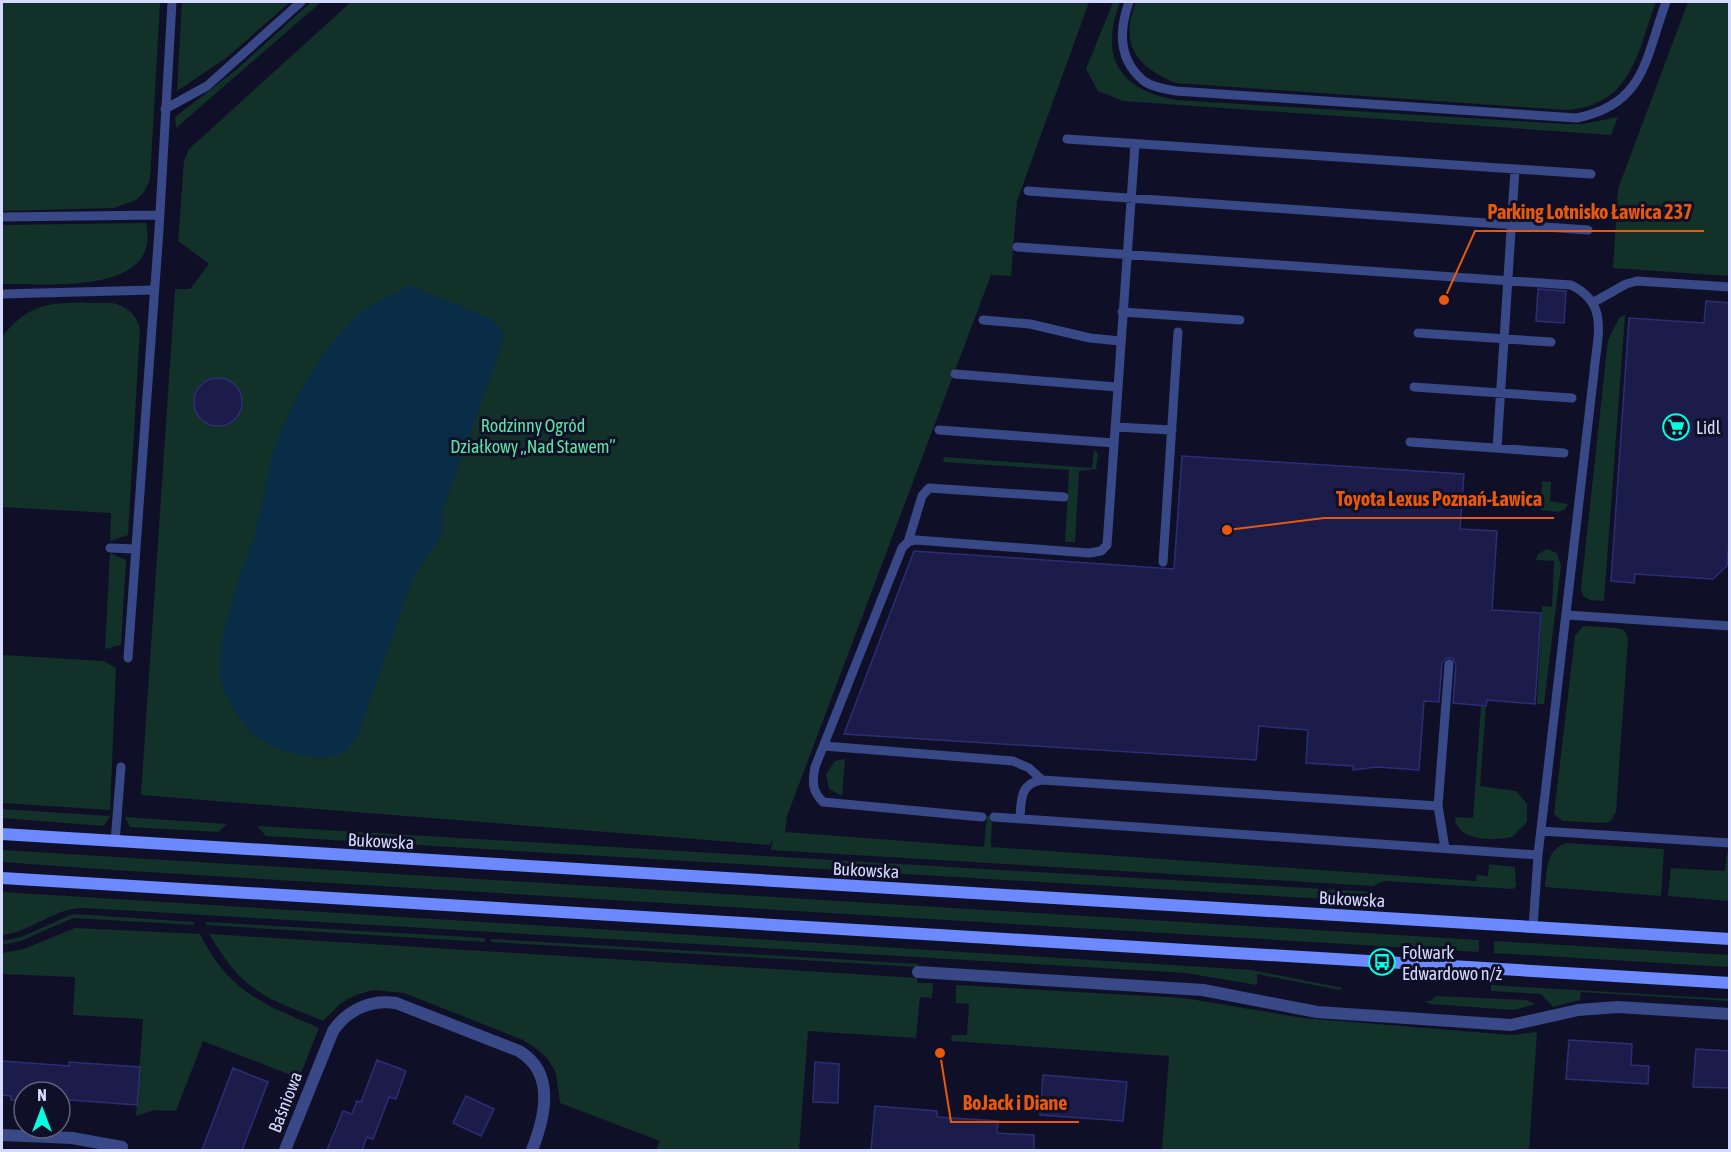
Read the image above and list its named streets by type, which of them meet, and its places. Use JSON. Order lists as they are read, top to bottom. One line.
{"streets":{"main road":["Bukowska"],"street":["Baśniowa"]},"parks":["Rodzinny Ogród Działkowy „Nad Stawem”"],"places":{"other":["Parking Lotnisko Ławica 237","Toyota Lexus Poznań-Ławica","BoJack i Diane"],"supermarket":["Lidl"],"bus stop":["Folwark Edwardowo n/ż"]},"north":"top"}
